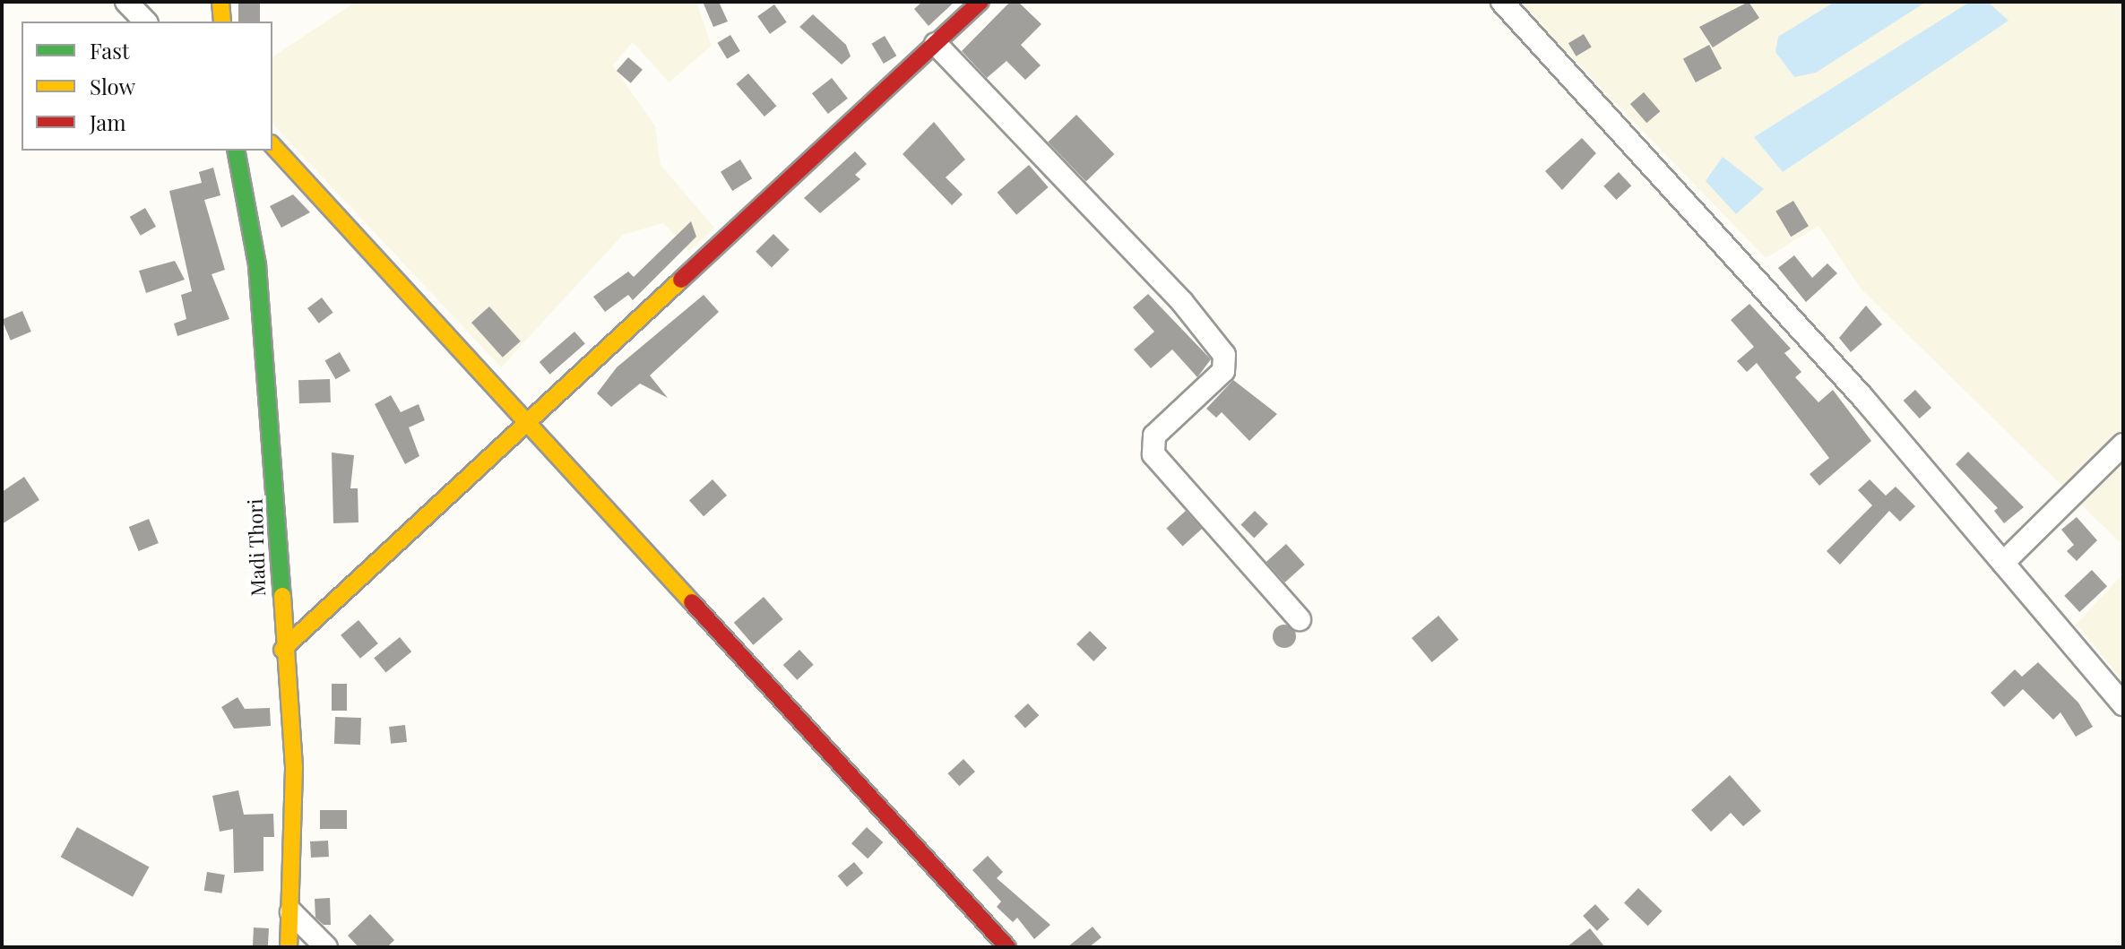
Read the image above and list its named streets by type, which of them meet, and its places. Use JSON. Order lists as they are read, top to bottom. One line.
{"streets":{"street":["Madi Thori"]},"legend":["Fast","Slow","Jam"]}
